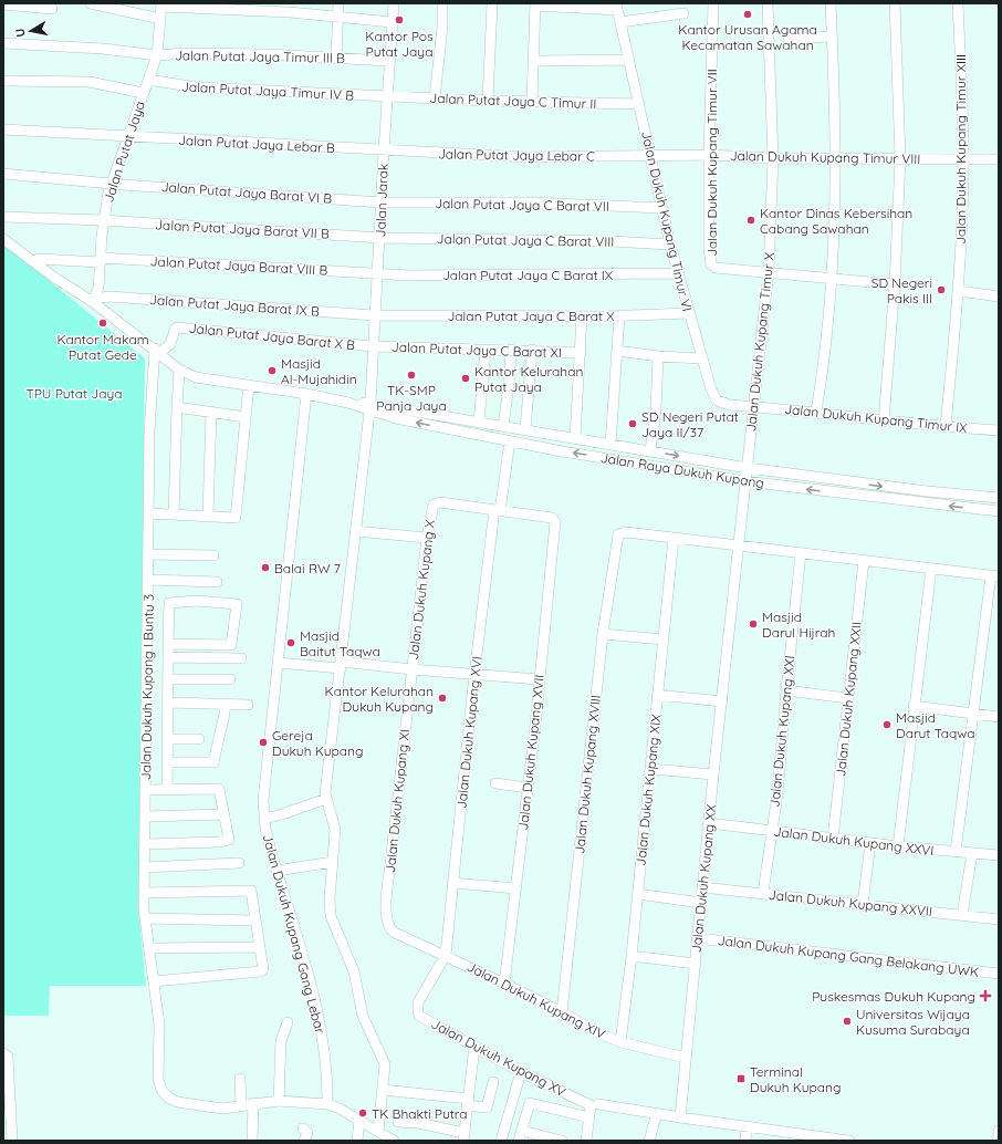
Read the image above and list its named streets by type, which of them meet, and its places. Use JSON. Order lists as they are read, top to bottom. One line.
{"streets":{"street":["Jalan Putat Jaya Timur III B","Jalan Putat Jaya Timur IV B","Jalan Putat Jaya C Timur II","Jalan Putat Jaya Lebar B","Jalan Dukuh Kupang Timur XIII","Jalan Putat Jaya","Jalan Putat Jaya Lebar C","Jalan Dukuh Kupang Timur VIII","Jalan Dukuh Kupang Timur VII","Jalan Putat Jaya Barat VI B","Jalan Jarak","Jalan Putat Jaya C Barat VII","Jalan Dukuh Kupang Timur VI","Jalan Putat Jaya Barat VII B","Jalan Putat Jaya C Barat VIII","Jalan Putat Jaya Barat VIII B","Jalan Putat Jaya C Barat IX","Jalan Putat Jaya Barat IX B","Jalan Putat Jaya C Barat X","Jalan Putat Jaya Barat X B","Jalan Dukuh Kupang Timur X","Jalan Putat Jaya C Barat XI","Jalan Dukuh Kupang Timur IX","Jalan Raya Dukuh Kupang","Jalan Dukuh Kupang X","Jalan Dukuh Kupang I Buntu 3","Jalan Dukuh Kupang XXII","Jalan Dukuh Kupang XXI","Jalan Dukuh Kupang XVI","Jalan Dukuh Kupang XVII","Jalan Dukuh Kupang XVIII","Jalan Dukuh Kupang XIX","Jalan Dukuh Kupang XI","Jalan Dukuh Kupang XXVI","Jalan Dukuh Kupang XX","Jalan Dukuh Kupang XXVII","Jalan Dukuh Kupang Gang Lebar","Jalan Dukuh Kupang Gang Belakang UWK","Jalan Dukuh Kupang XIV","Jalan Dukuh Kupang XV"]},"crossings":[["Jalan Putat Jaya Timur III B","Jalan Putat Jaya"],["Jalan Putat Jaya Timur III B","Jalan Jarak"],["Jalan Putat Jaya Timur IV B","Jalan Putat Jaya C Timur II"],["Jalan Putat Jaya Timur IV B","Jalan Putat Jaya"],["Jalan Putat Jaya Timur IV B","Jalan Jarak"],["Jalan Putat Jaya C Timur II","Jalan Jarak"],["Jalan Putat Jaya C Timur II","Jalan Dukuh Kupang Timur VI"],["Jalan Putat Jaya Lebar B","Jalan Putat Jaya"],["Jalan Putat Jaya Lebar B","Jalan Putat Jaya Lebar C"],["Jalan Putat Jaya Lebar B","Jalan Jarak"],["Jalan Dukuh Kupang Timur XIII","Jalan Dukuh Kupang Timur VIII"],["Jalan Dukuh Kupang Timur XIII","Jalan Dukuh Kupang Timur IX"],["Jalan Putat Jaya","Jalan Putat Jaya Barat VI B"],["Jalan Putat Jaya","Jalan Putat Jaya Barat VII B"],["Jalan Putat Jaya","Jalan Putat Jaya Barat VIII B"],["Jalan Putat Jaya","Jalan Putat Jaya Barat IX B"],["Jalan Putat Jaya Lebar C","Jalan Dukuh Kupang Timur VIII"],["Jalan Putat Jaya Lebar C","Jalan Jarak"],["Jalan Putat Jaya Lebar C","Jalan Dukuh Kupang Timur VI"],["Jalan Dukuh Kupang Timur VIII","Jalan Dukuh Kupang Timur VII"],["Jalan Dukuh Kupang Timur VIII","Jalan Dukuh Kupang Timur VI"],["Jalan Dukuh Kupang Timur VIII","Jalan Dukuh Kupang Timur X"],["Jalan Dukuh Kupang Timur VII","Jalan Dukuh Kupang Timur X"],["Jalan Putat Jaya Barat VI B","Jalan Jarak"],["Jalan Putat Jaya Barat VI B","Jalan Putat Jaya C Barat VII"],["Jalan Jarak","Jalan Putat Jaya C Barat VII"],["Jalan Jarak","Jalan Putat Jaya Barat VII B"],["Jalan Jarak","Jalan Putat Jaya C Barat VIII"],["Jalan Jarak","Jalan Putat Jaya Barat VIII B"],["Jalan Jarak","Jalan Putat Jaya C Barat IX"],["Jalan Jarak","Jalan Putat Jaya Barat IX B"],["Jalan Jarak","Jalan Putat Jaya C Barat X"],["Jalan Jarak","Jalan Putat Jaya Barat X B"],["Jalan Jarak","Jalan Putat Jaya C Barat XI"],["Jalan Jarak","Jalan Raya Dukuh Kupang"],["Jalan Putat Jaya C Barat VII","Jalan Dukuh Kupang Timur VI"],["Jalan Dukuh Kupang Timur VI","Jalan Putat Jaya C Barat VIII"],["Jalan Dukuh Kupang Timur VI","Jalan Putat Jaya C Barat IX"],["Jalan Dukuh Kupang Timur VI","Jalan Putat Jaya C Barat X"],["Jalan Dukuh Kupang Timur VI","Jalan Dukuh Kupang Timur X"],["Jalan Dukuh Kupang Timur VI","Jalan Dukuh Kupang Timur IX"],["Jalan Putat Jaya Barat VII B","Jalan Putat Jaya C Barat VIII"],["Jalan Putat Jaya Barat VIII B","Jalan Putat Jaya C Barat IX"],["Jalan Putat Jaya Barat IX B","Jalan Putat Jaya C Barat X"],["Jalan Putat Jaya Barat X B","Jalan Putat Jaya C Barat XI"],["Jalan Putat Jaya Barat X B","Jalan Dukuh Kupang I Buntu 3"],["Jalan Dukuh Kupang Timur X","Jalan Dukuh Kupang Timur IX"],["Jalan Dukuh Kupang Timur X","Jalan Raya Dukuh Kupang"],["Jalan Dukuh Kupang Timur X","Jalan Dukuh Kupang XX"],["Jalan Raya Dukuh Kupang","Jalan Dukuh Kupang XVI"],["Jalan Raya Dukuh Kupang","Jalan Dukuh Kupang XX"],["Jalan Dukuh Kupang X","Jalan Dukuh Kupang XVI"],["Jalan Dukuh Kupang X","Jalan Dukuh Kupang XVII"],["Jalan Dukuh Kupang X","Jalan Dukuh Kupang XI"],["Jalan Dukuh Kupang I Buntu 3","Jalan Dukuh Kupang Gang Lebar"],["Jalan Dukuh Kupang XXII","Jalan Dukuh Kupang XXVI"],["Jalan Dukuh Kupang XXI","Jalan Dukuh Kupang XXVI"],["Jalan Dukuh Kupang XXI","Jalan Dukuh Kupang XXVII"],["Jalan Dukuh Kupang XVI","Jalan Dukuh Kupang XIV"],["Jalan Dukuh Kupang XVI","Jalan Dukuh Kupang XV"],["Jalan Dukuh Kupang XVII","Jalan Dukuh Kupang XIV"],["Jalan Dukuh Kupang XVIII","Jalan Dukuh Kupang XIX"],["Jalan Dukuh Kupang XVIII","Jalan Dukuh Kupang XIV"],["Jalan Dukuh Kupang XIX","Jalan Dukuh Kupang XIV"],["Jalan Dukuh Kupang XI","Jalan Dukuh Kupang XIV"],["Jalan Dukuh Kupang XXVI","Jalan Dukuh Kupang XX"],["Jalan Dukuh Kupang XX","Jalan Dukuh Kupang XXVII"],["Jalan Dukuh Kupang XX","Jalan Dukuh Kupang Gang Belakang UWK"],["Jalan Dukuh Kupang XX","Jalan Dukuh Kupang XIV"],["Jalan Dukuh Kupang XX","Jalan Dukuh Kupang XV"],["Jalan Dukuh Kupang XIV","Jalan Dukuh Kupang XV"]],"parks":["TPU Putat Jaya"],"places":{"other":["Kantor Urusan Agama Kecamatan Sawahan","Kantor Pos Putat Jaya","Kantor Dinas Kebersihan Cabang Sawahan","SD Negeri Pakis III","Kantor Makam Putat Gede","Masjid Al-Mujahidin","TK-SMP Panja Jaya","Kantor Kelurahan Putat Jaya","SD Negeri Putat Jaya II/37","Balai RW 7","Masjid Darul Hijrah","Masjid Baitut Taqwa","Kantor Kelurahan Dukuh Kupang","Masjid Darut Taqwa","Gereja Dukuh Kupang","Universitas Wijaya Kusuma Surabaya","TK Bhakti Putra"],"health":["Puskesmas Dukuh Kupang"],"transit":["Terminal Dukuh Kupang"]},"north":"left"}
